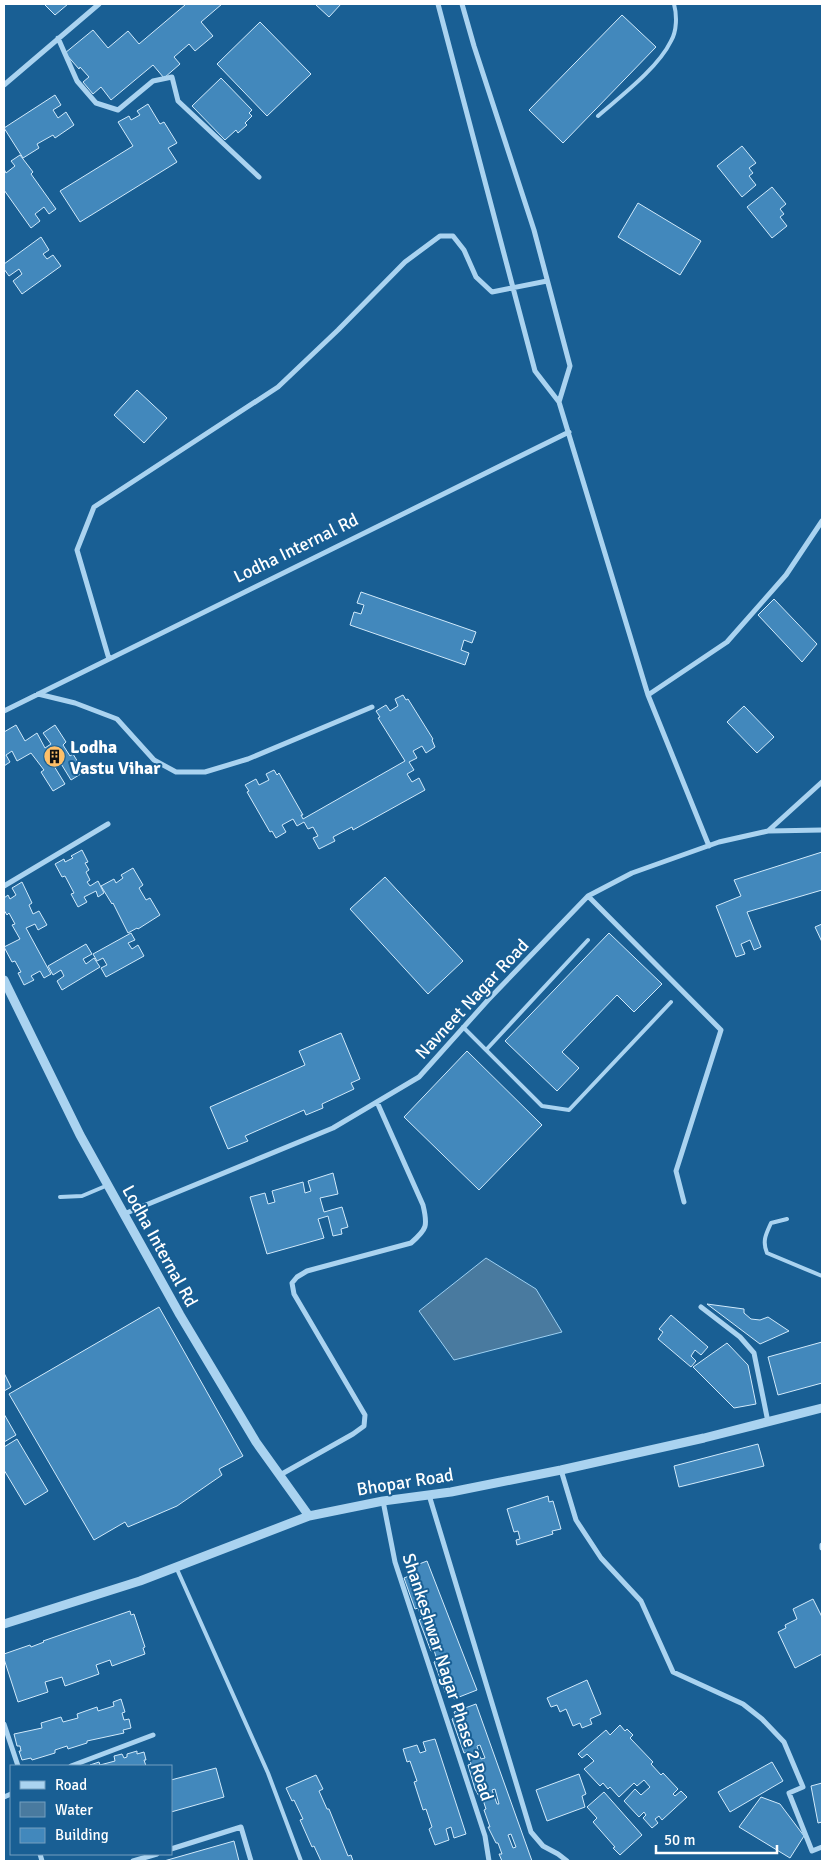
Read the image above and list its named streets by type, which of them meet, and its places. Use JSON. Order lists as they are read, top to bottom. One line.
{"streets":{"street":["Lodha Internal Rd","Navneet Nagar Road","Bhopar Road","Shankeshwar Nagar Phase 2 Road"]},"crossings":[["Lodha Internal Rd","Navneet Nagar Road"],["Lodha Internal Rd","Bhopar Road"],["Bhopar Road","Shankeshwar Nagar Phase 2 Road"]],"places":{"building":["Lodha Vastu Vihar"]},"legend":["Road","Water","Building"],"scale_bar":"50 m"}
